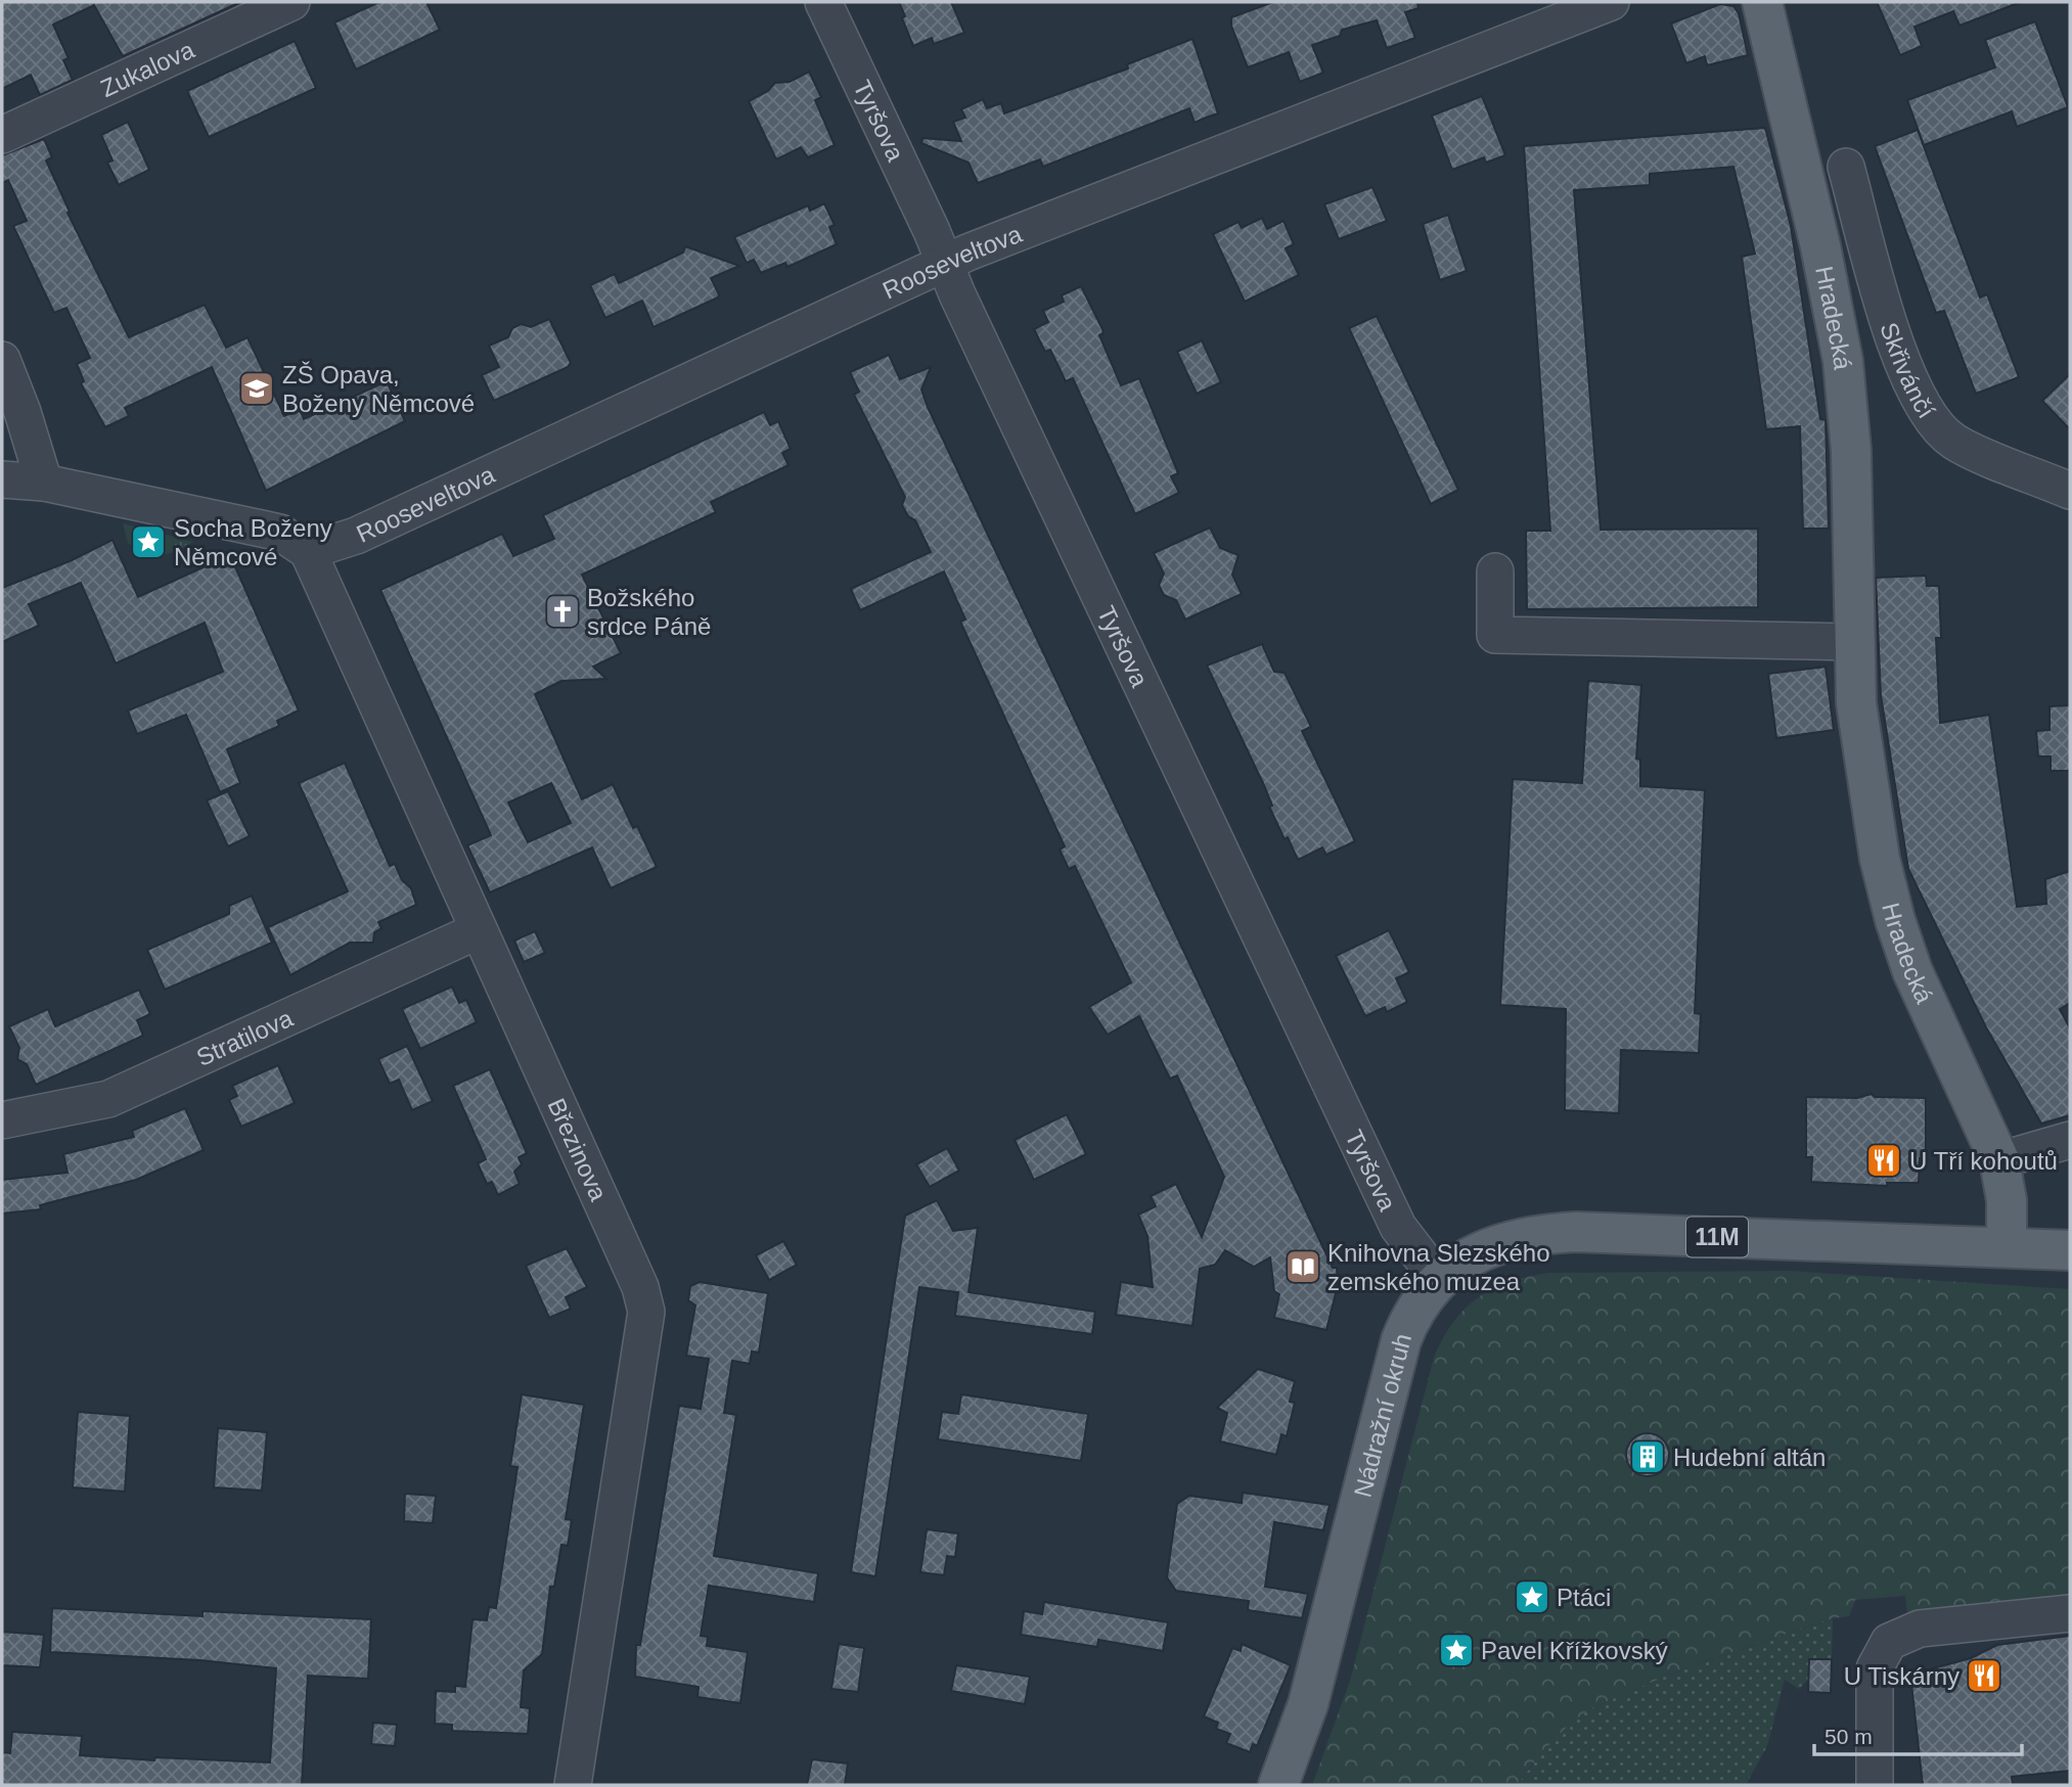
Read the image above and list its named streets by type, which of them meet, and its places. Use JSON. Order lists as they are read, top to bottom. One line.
{"streets":{"main road":["Hradecká","11M","Nádražní okruh"],"street":["Zukalova","Tyršova","Rooseveltova","Skřivánčí","Stratilova","Březinova"]},"crossings":[["Tyršova","Rooseveltova"],["Tyršova","Nádražní okruh"],["Rooseveltova","Březinova"],["Hradecká","11M"],["Hradecká","Nádražní okruh"],["Stratilova","Březinova"],["11M","Nádražní okruh"]],"places":{"school or university":["ZŠ Opava, Boženy Němcové"],"place":["Socha Boženy Němcové","Ptáci","Pavel Křížkovský"],"church":["Božského srdce Páně"],"restaurant":["U Tří kohoutů","U Tiskárny"],"library":["Knihovna Slezského zemského muzea"],"building":["Hudební altán"]},"scale_bar":"50 m"}
